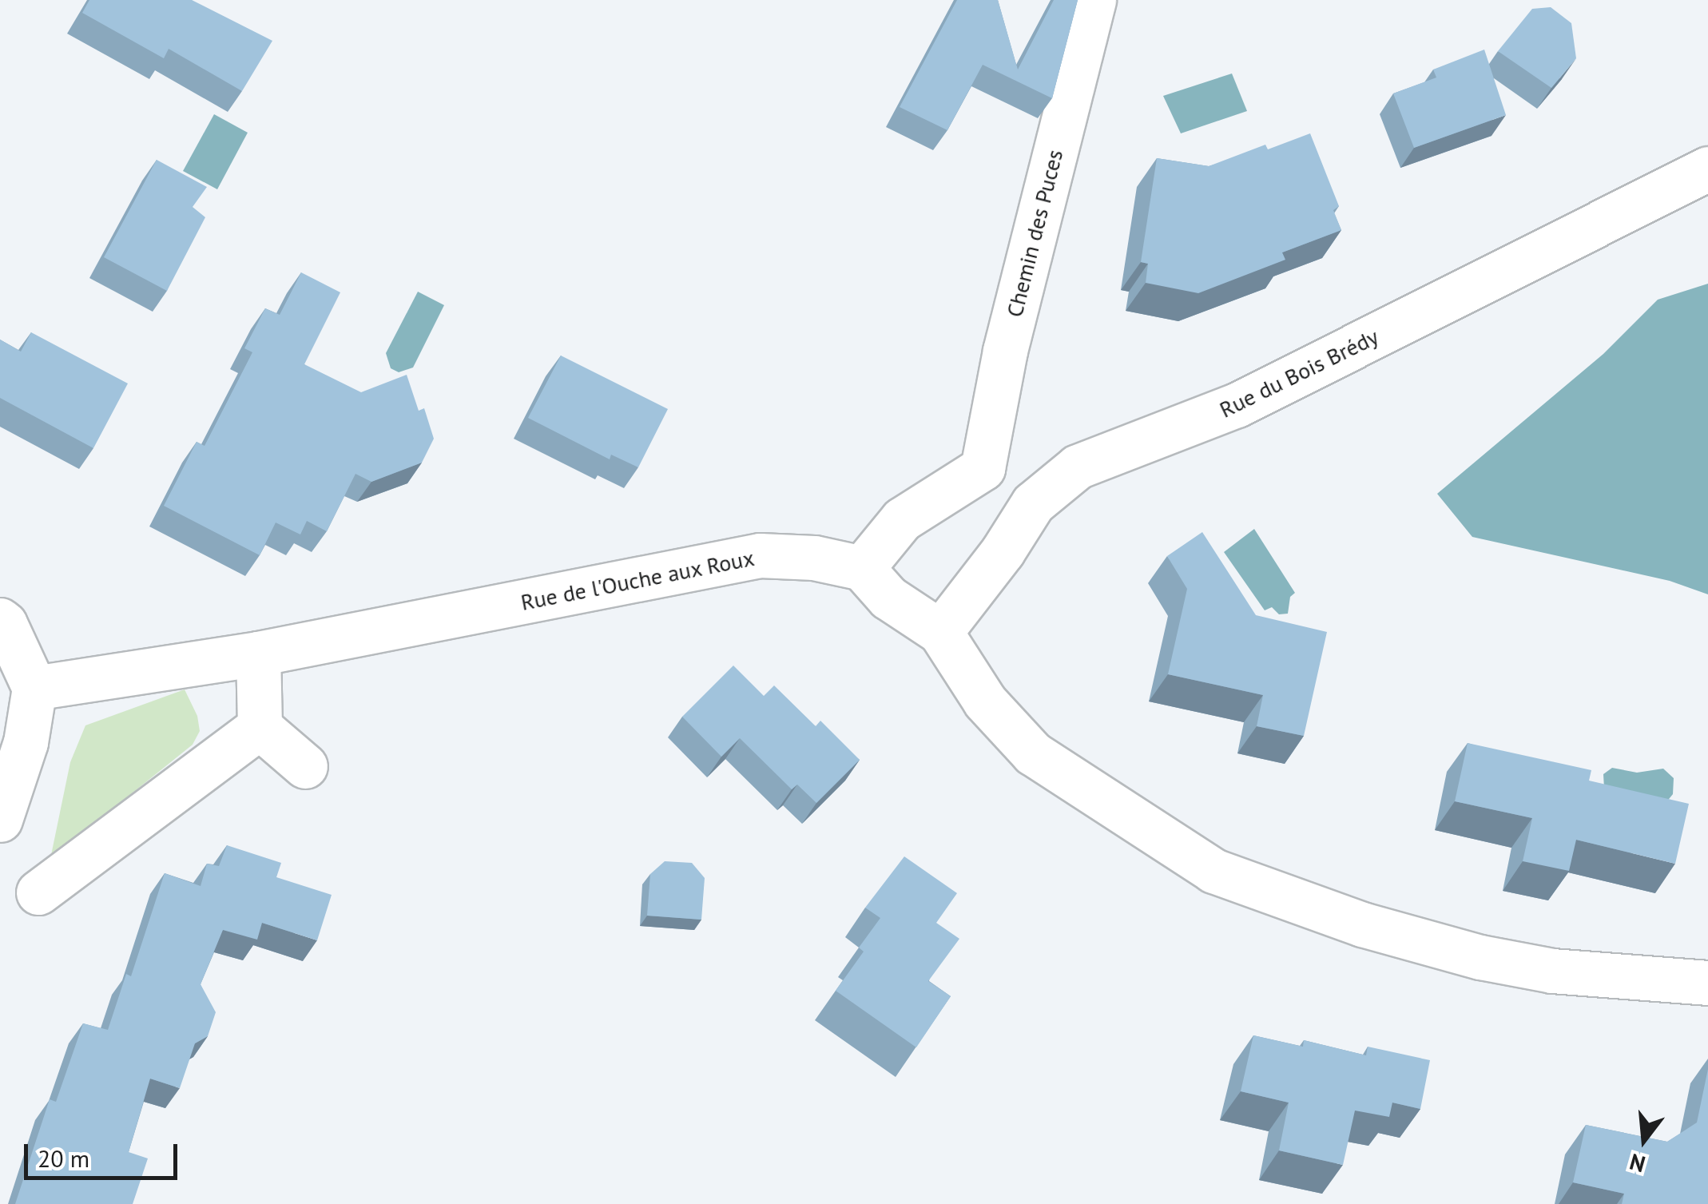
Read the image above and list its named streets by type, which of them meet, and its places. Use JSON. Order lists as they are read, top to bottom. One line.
{"streets":{"street":["Chemin des Puces","Rue du Bois Brédy","Rue de l'Ouche aux Roux"]},"crossings":[["Chemin des Puces","Rue de l'Ouche aux Roux"]],"scale_bar":"20 m","north":"bottom"}
